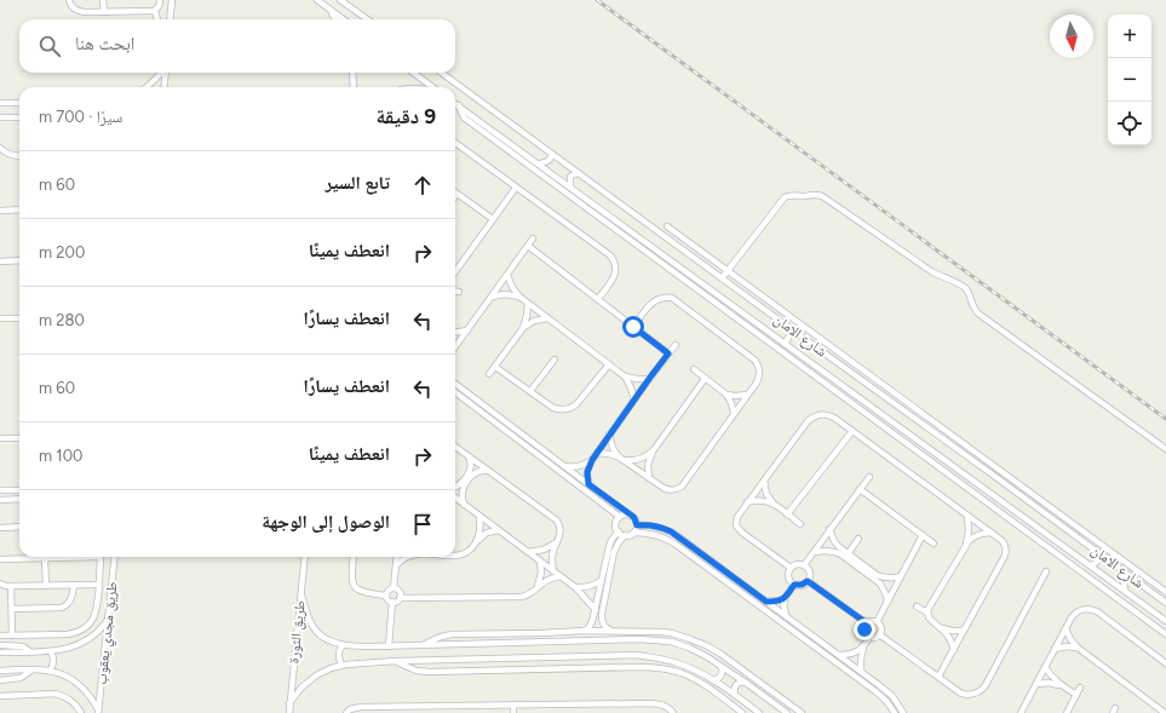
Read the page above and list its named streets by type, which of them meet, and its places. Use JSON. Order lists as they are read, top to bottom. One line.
{"streets":{"street":["شارع الامان","طريق الثورة","طريق مجدي يعقوب"]},"north":"bottom","page":{"map_buttons":["+","−"],"search":"ابحث هنا","heading":["9 دقيقة","سيرًا · 700 m"],"list":[["تابع السير","60 m"],["انعطف يمينًا","200 m"],["انعطف يسارًا","280 m"],["انعطف يسارًا","60 m"],["انعطف يمينًا","100 m"],"الوصول إلى الوجهة"]}}
